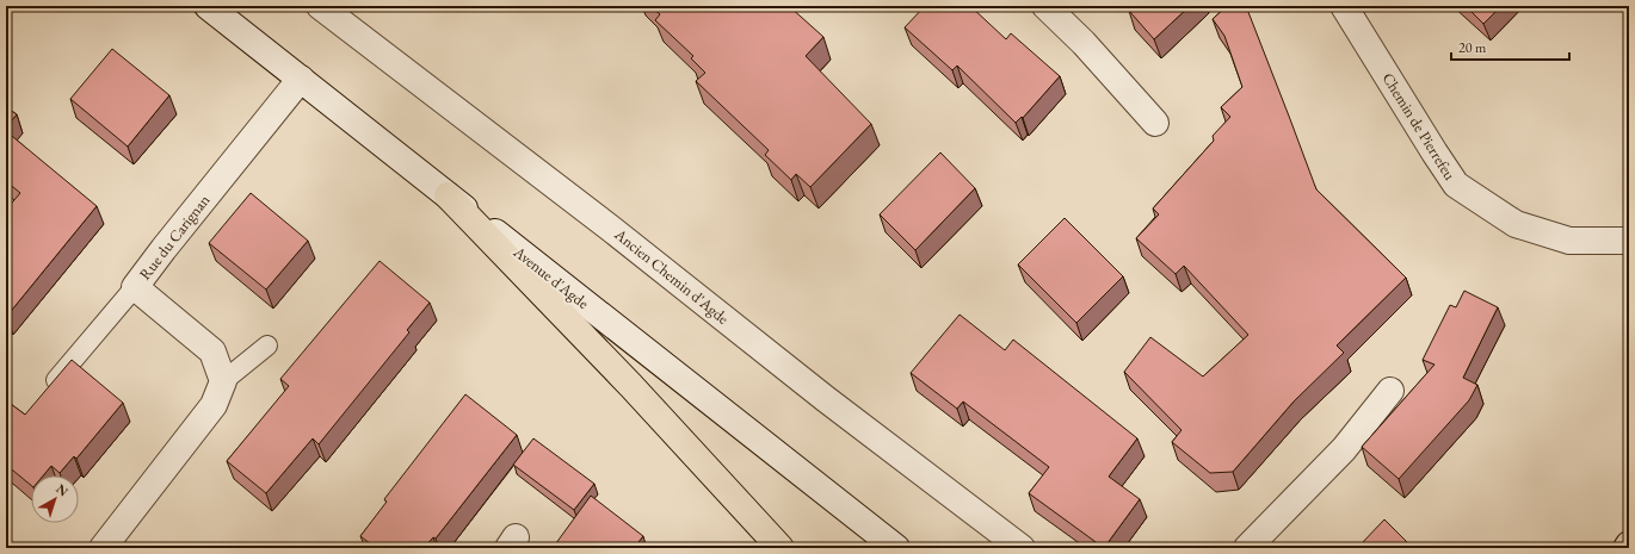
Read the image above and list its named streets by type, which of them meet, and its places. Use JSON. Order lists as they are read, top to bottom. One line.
{"streets":{"street":["Chemin de Pierrefeu","Rue du Carignan","Ancien Chemin d'Agde","Avenue d'Agde"]},"crossings":[["Rue du Carignan","Avenue d'Agde"]],"scale_bar":"20 m","north":"top right"}
